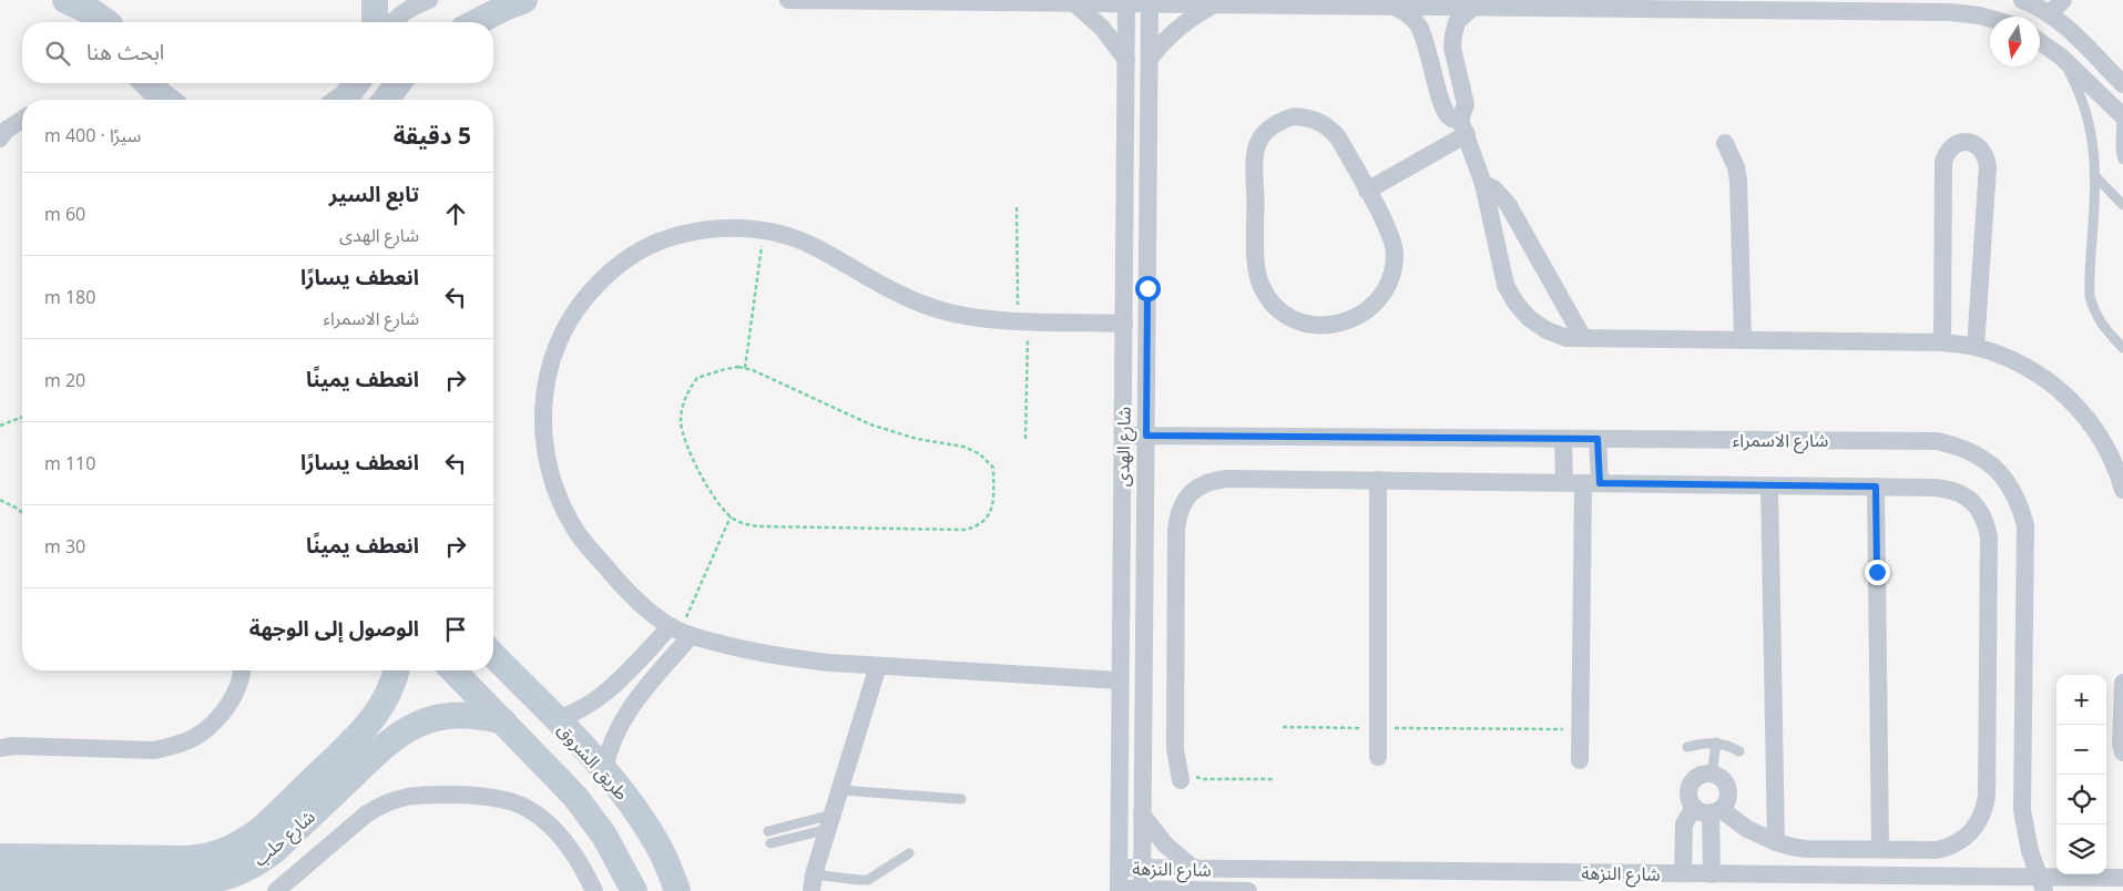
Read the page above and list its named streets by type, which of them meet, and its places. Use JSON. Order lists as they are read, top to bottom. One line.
{"streets":{"street":["شارع الاسمراء","شارع الهدى","طريق الشروق","شارع حلب","شارع النزهة"]},"crossings":[["شارع الاسمراء","شارع الهدى"],["شارع الاسمراء","شارع النزهة"],["شارع الهدى","شارع النزهة"],["طريق الشروق","شارع حلب"]],"north":"bottom","page":{"search":"ابحث هنا","heading":["5 دقيقة","سيرًا · 400 m"],"list":[["تابع السير","شارع الهدى","60 m"],["انعطف يسارًا","شارع الاسمراء","180 m"],["انعطف يمينًا","20 m"],["انعطف يسارًا","110 m"],["انعطف يمينًا","30 m"],"الوصول إلى الوجهة"],"map_buttons":["+","−"]}}
